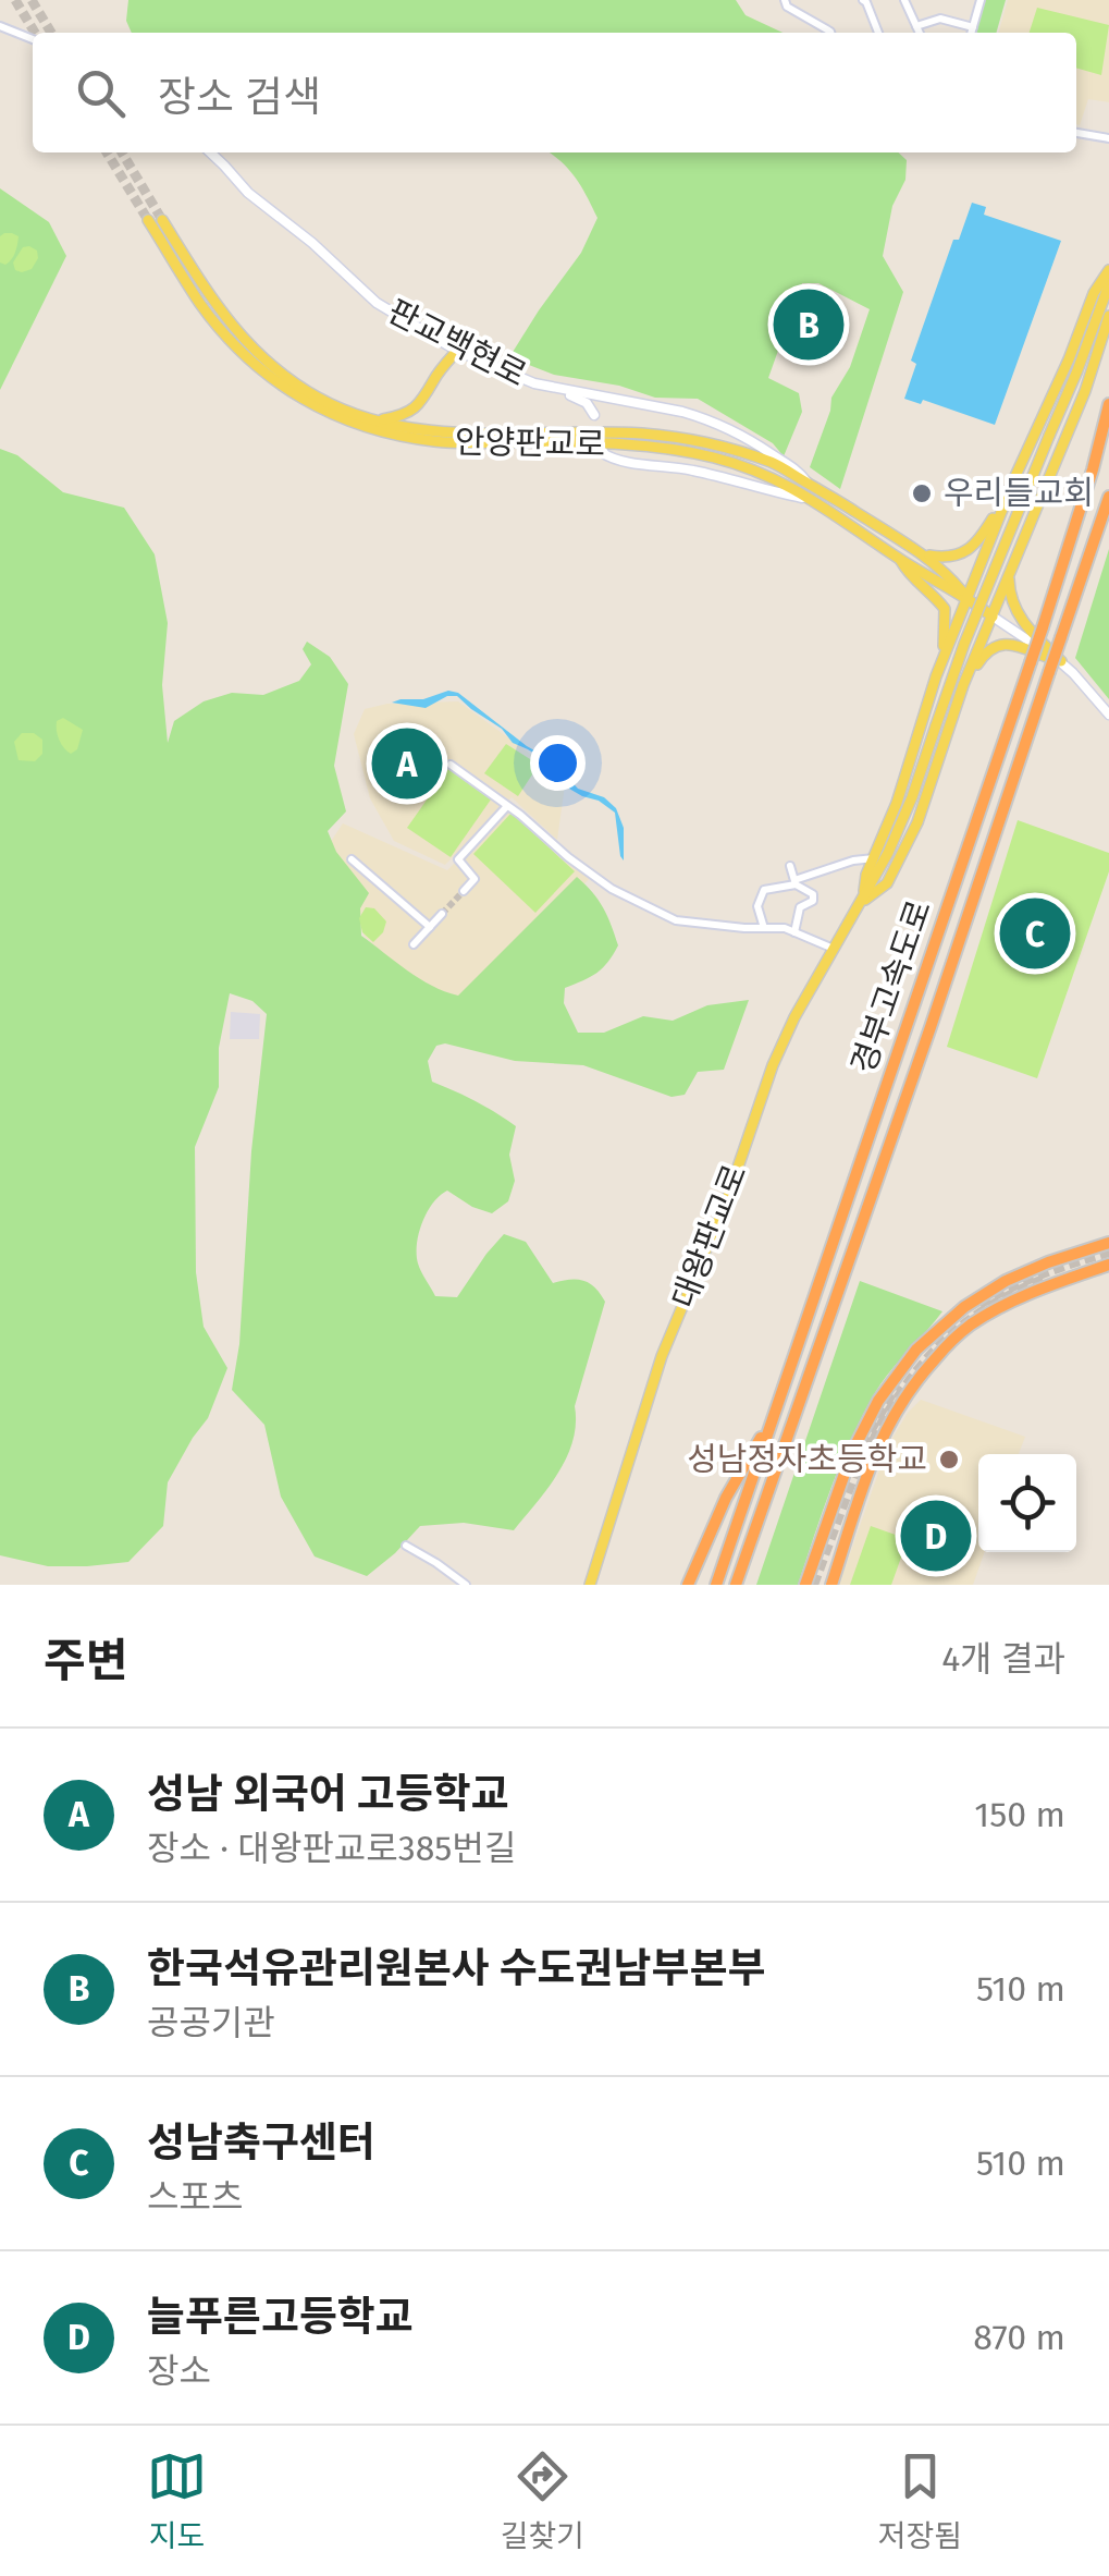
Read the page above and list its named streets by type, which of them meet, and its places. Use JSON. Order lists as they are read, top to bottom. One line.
{"streets":{"highway":["경부고속도로"],"main road":["안양판교로","대왕판교로"],"street":["판교백현로"]},"crossings":[["판교백현로","안양판교로"],["안양판교로","대왕판교로"]],"places":["우리들교회","성남정자초등학교"],"page":{"search":"장소 검색","pins":["B","A","C","D"],"heading":["주변","4개 결과"],"list":[{"mark":"A","name":"성남 외국어 고등학교","note":"장소 · 대왕판교로385번길","value":"150 m"},{"mark":"B","name":"한국석유관리원본사 수도권남부본부","note":"공공기관","value":"510 m"},{"mark":"C","name":"성남축구센터","note":"스포츠","value":"510 m"},{"mark":"D","name":"늘푸른고등학교","note":"장소","value":"870 m"}],"nav":["지도","길찾기","저장됨"]}}
